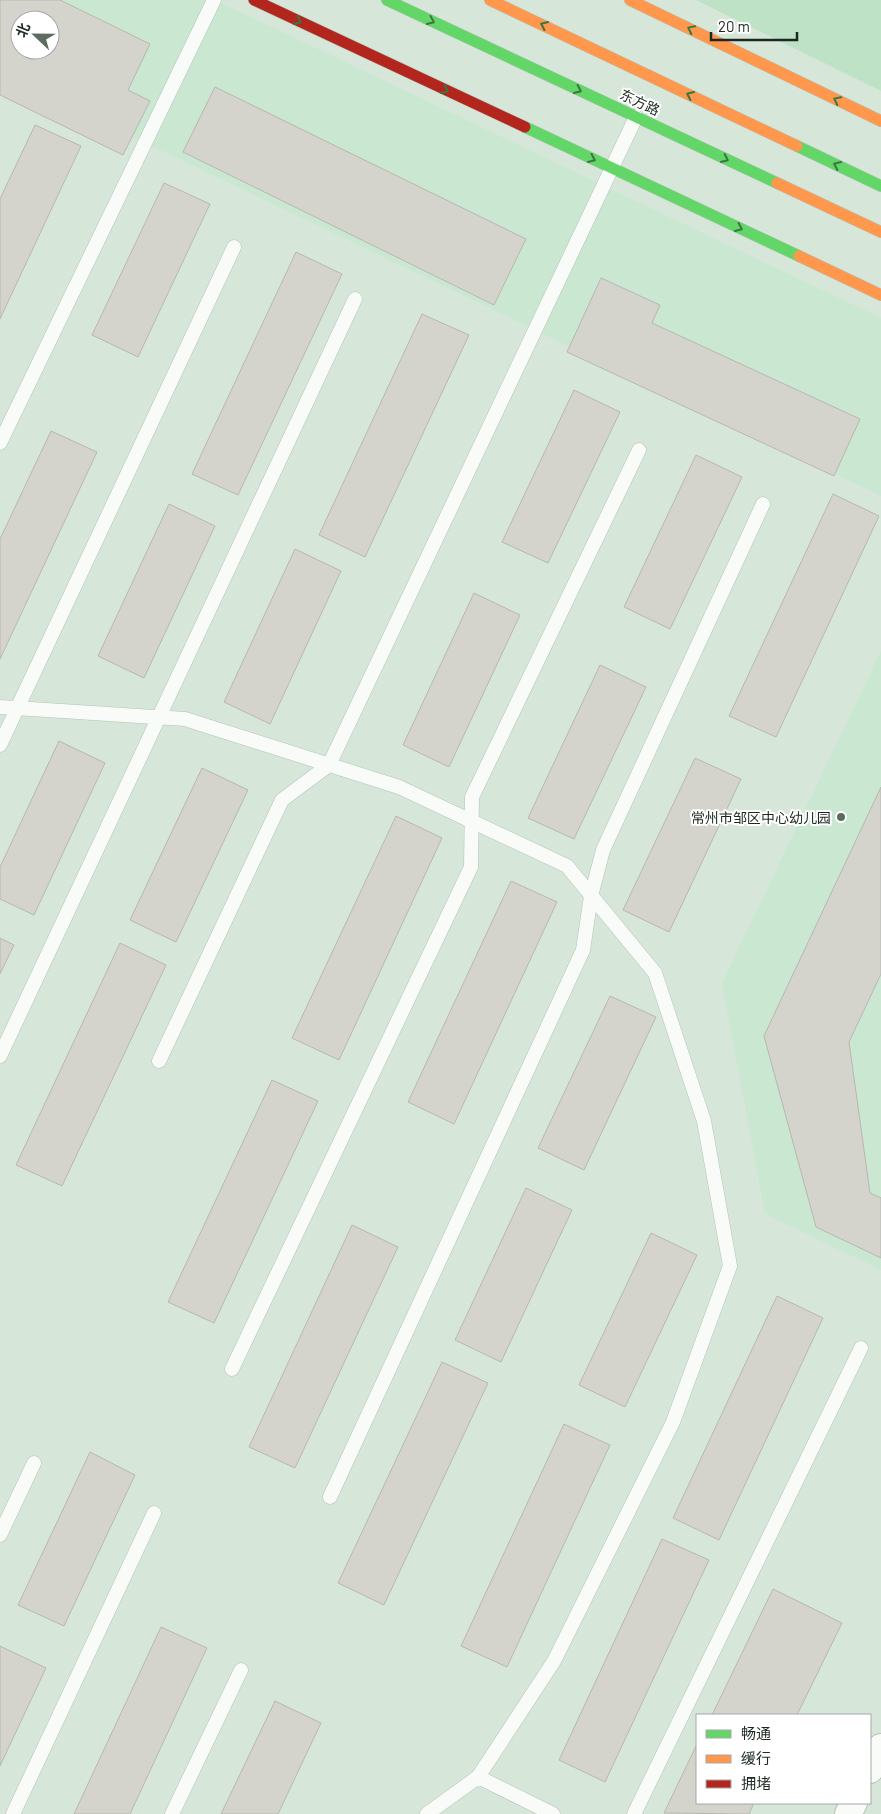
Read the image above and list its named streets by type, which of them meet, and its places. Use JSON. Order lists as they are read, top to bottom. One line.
{"streets":{"main road":["东方路"]},"places":["常州市邹区中心幼儿园"],"legend":["畅通","缓行","拥堵"],"scale_bar":"20 m","north":"left"}
